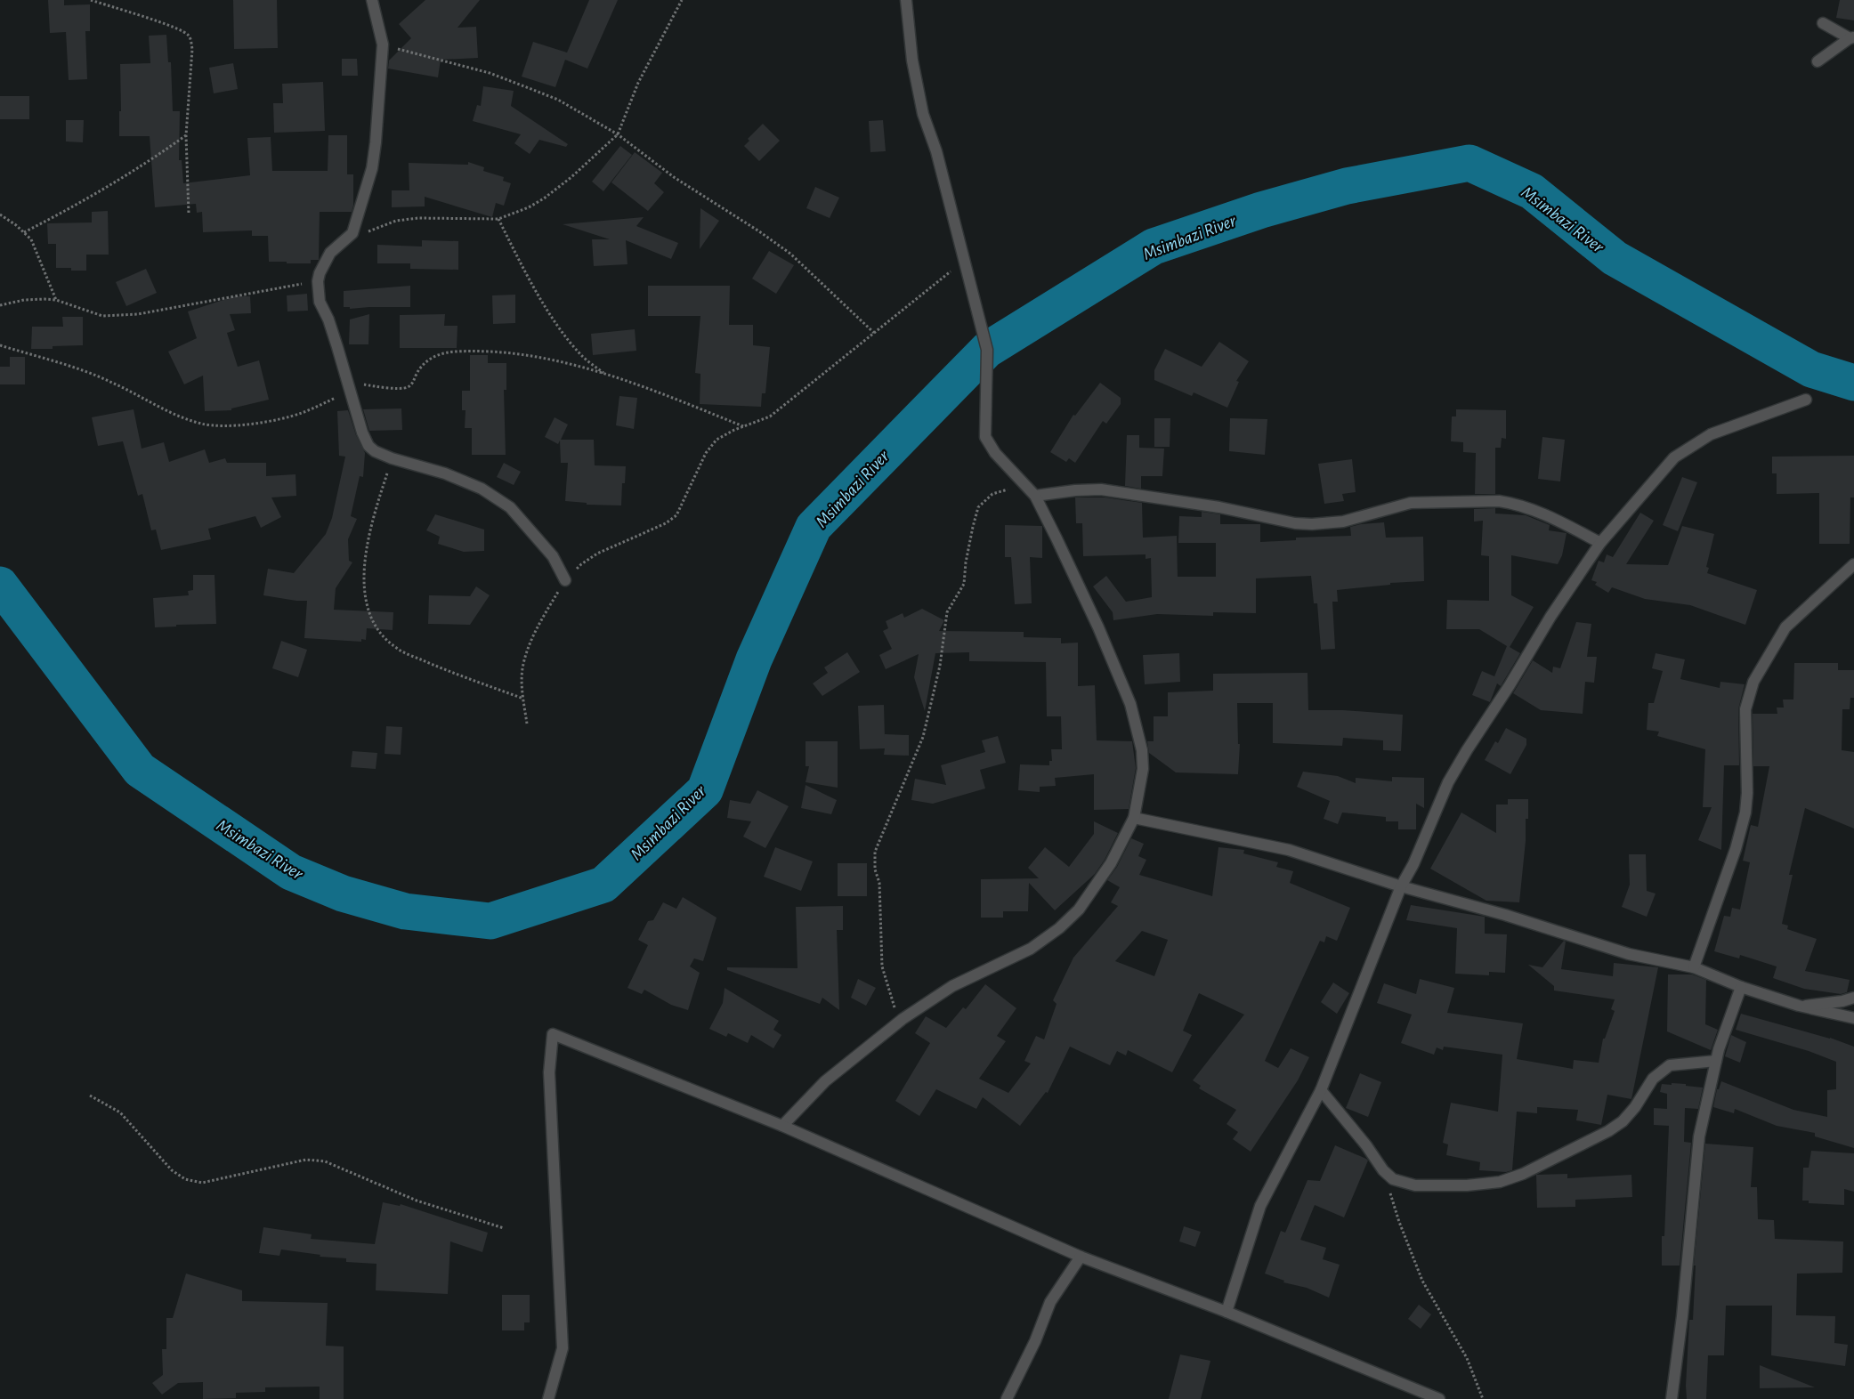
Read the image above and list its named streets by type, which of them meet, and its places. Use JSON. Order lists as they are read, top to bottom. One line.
{"water":["Msimbazi River"]}
